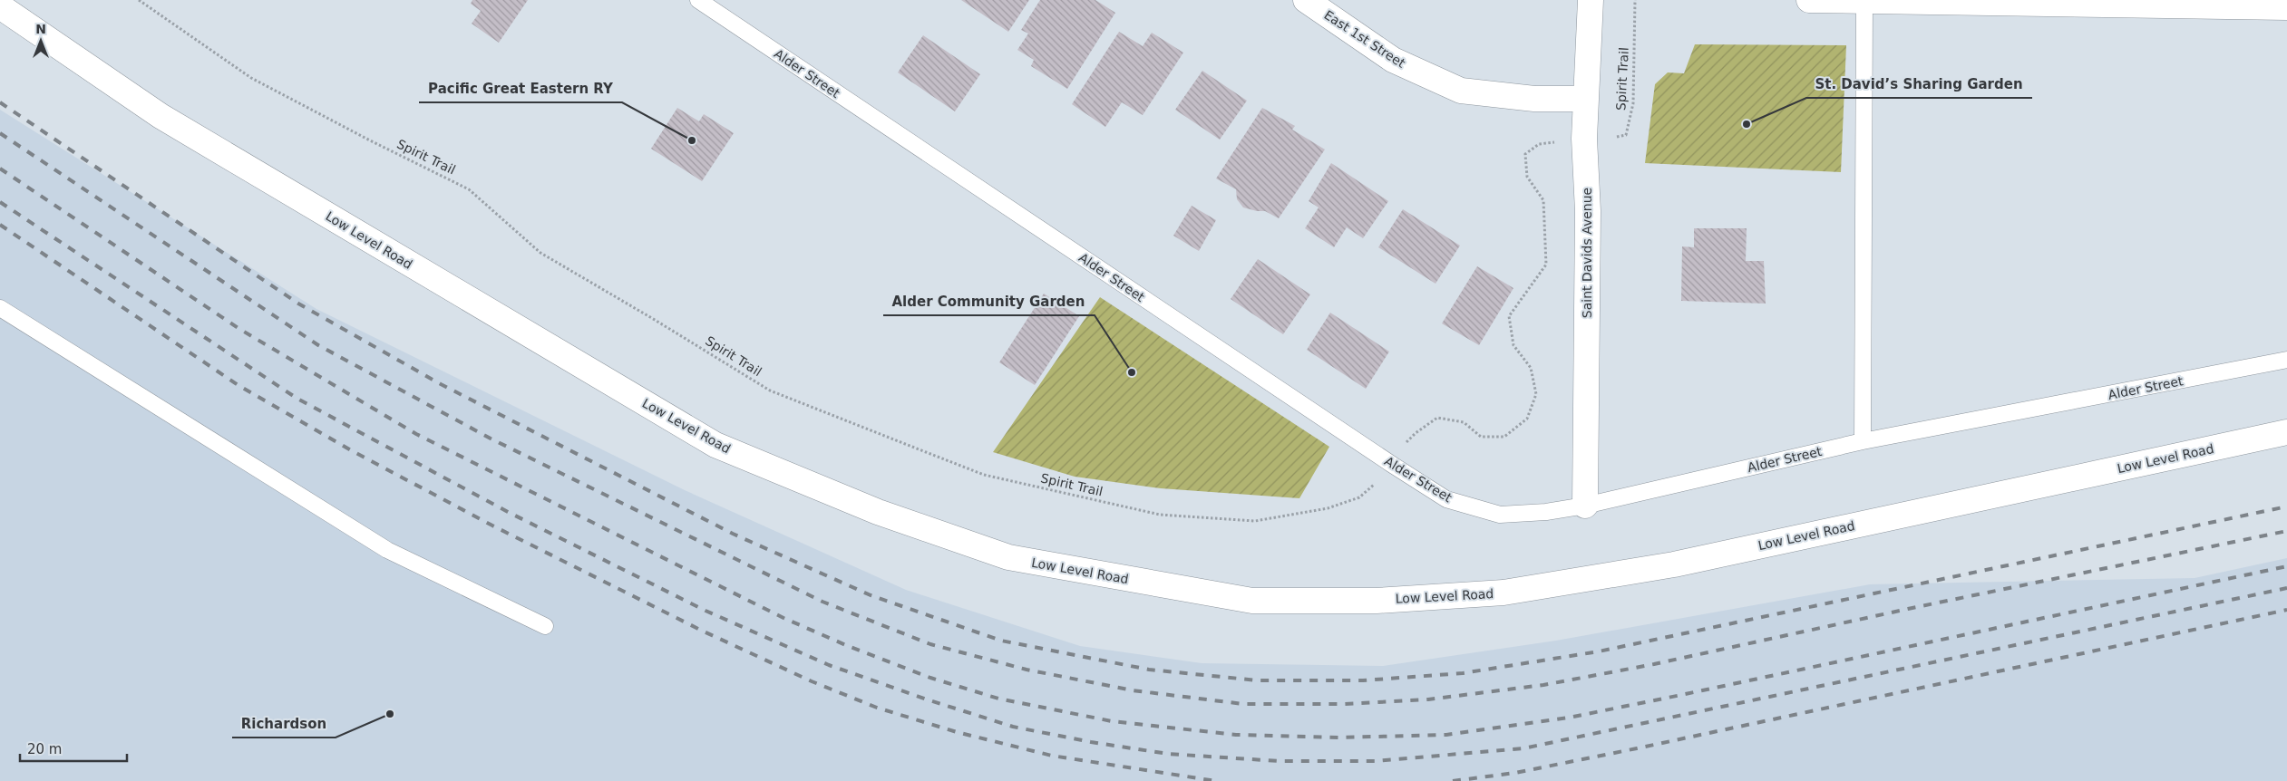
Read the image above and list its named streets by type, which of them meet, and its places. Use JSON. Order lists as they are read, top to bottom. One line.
{"streets":{"main road":["East 1st Street","Low Level Road","Saint Davids Avenue"],"lane":["Alder Street"],"path":["Spirit Trail"]},"crossings":[["East 1st Street","Saint Davids Avenue"],["Alder Street","Saint Davids Avenue"]],"places":["St. David’s Sharing Garden","Pacific Great Eastern RY","Alder Community Garden","Richardson"],"scale_bar":"20 m","north":"top"}
